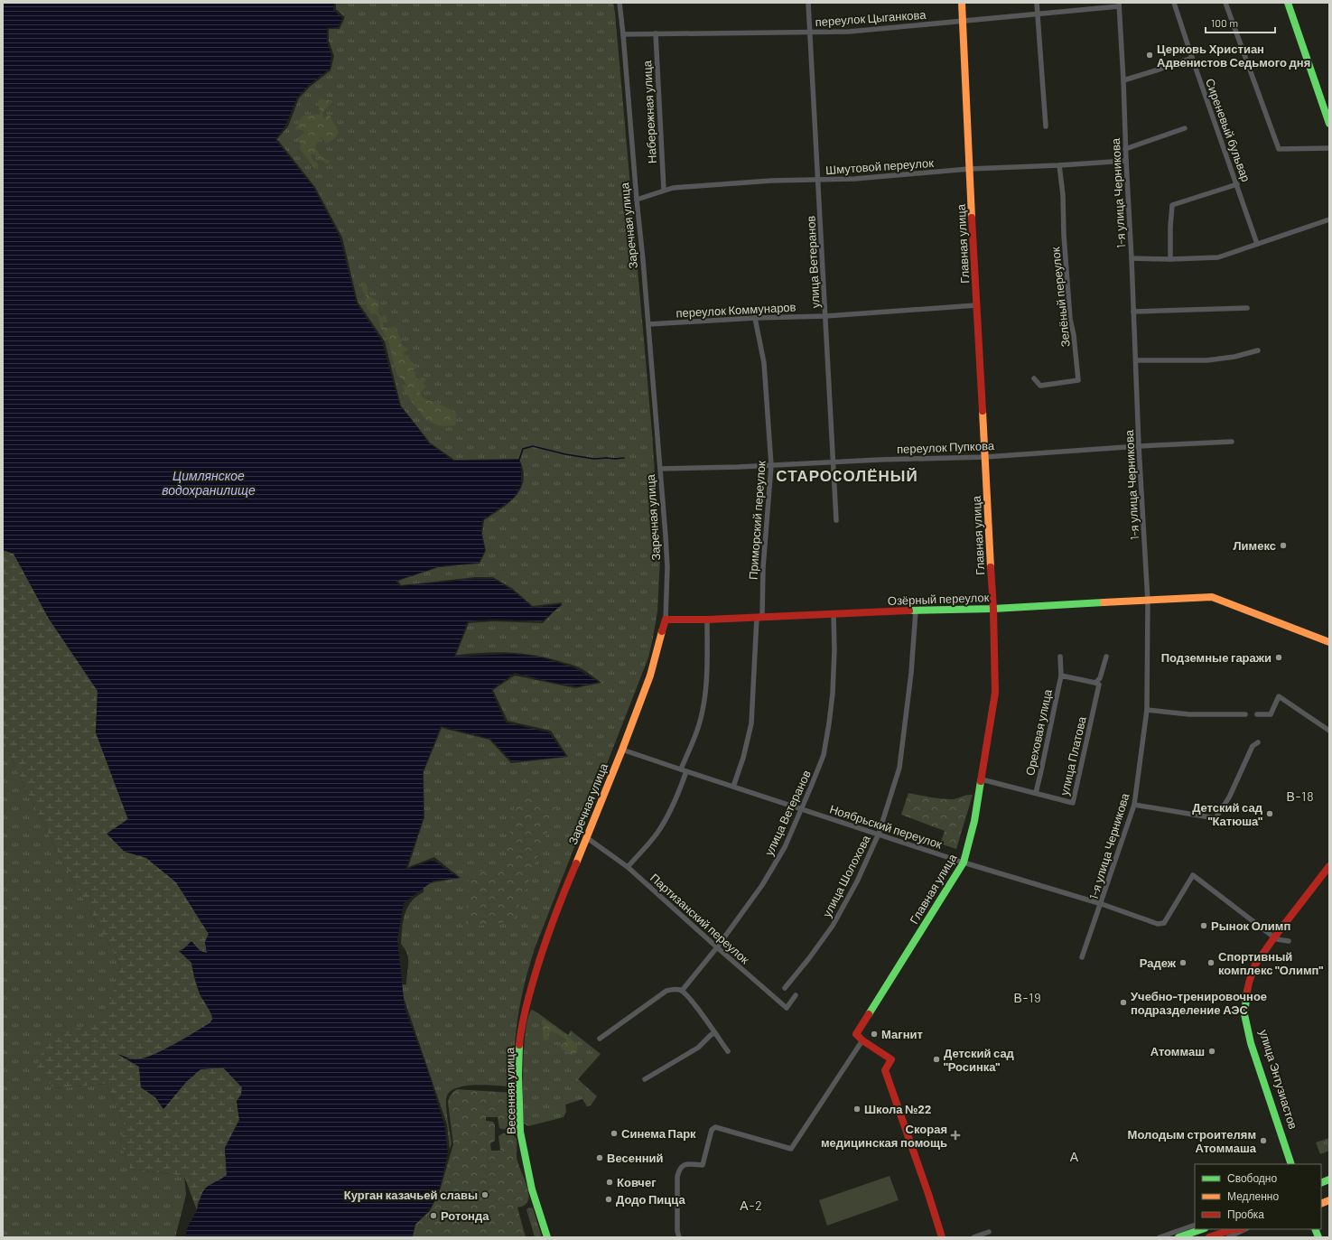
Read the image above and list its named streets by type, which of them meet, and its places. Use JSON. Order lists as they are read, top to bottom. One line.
{"streets":{"street":["переулок Цыганкова","Набережная улица","Сиреневый бульвар","Шмутовой переулок","1-я улица Черникова","Заречная улица","Главная улица","улица Ветеранов","Зелёный переулок","переулок Коммунаров","переулок Пупкова","Приморский переулок","Озёрный переулок","Ореховая улица","улица Платова","Ноябрьский переулок","улица Шолохова","Партизанский переулок","улица Энтузиастов","Весенняя улица"]},"crossings":[["переулок Цыганкова","Набережная улица"],["переулок Цыганкова","1-я улица Черникова"],["переулок Цыганкова","Заречная улица"],["переулок Цыганкова","Главная улица"],["переулок Цыганкова","улица Ветеранов"],["Набережная улица","Шмутовой переулок"],["Шмутовой переулок","1-я улица Черникова"],["Шмутовой переулок","Заречная улица"],["Шмутовой переулок","Главная улица"],["Шмутовой переулок","улица Ветеранов"],["Шмутовой переулок","Зелёный переулок"],["1-я улица Черникова","переулок Пупкова"],["1-я улица Черникова","Озёрный переулок"],["1-я улица Черникова","Ноябрьский переулок"],["Заречная улица","переулок Коммунаров"],["Заречная улица","переулок Пупкова"],["Заречная улица","Озёрный переулок"],["Заречная улица","Ноябрьский переулок"],["Заречная улица","Партизанский переулок"],["Заречная улица","Весенняя улица"],["Главная улица","переулок Коммунаров"],["Главная улица","переулок Пупкова"],["Главная улица","Озёрный переулок"],["Главная улица","улица Платова"],["Главная улица","Ноябрьский переулок"],["улица Ветеранов","переулок Коммунаров"],["улица Ветеранов","переулок Пупкова"],["улица Ветеранов","Озёрный переулок"],["улица Ветеранов","Ноябрьский переулок"],["улица Ветеранов","Партизанский переулок"],["переулок Коммунаров","Приморский переулок"],["переулок Пупкова","Приморский переулок"],["Приморский переулок","Озёрный переулок"],["Приморский переулок","Ноябрьский переулок"],["Озёрный переулок","улица Шолохова"],["Ореховая улица","улица Платова"],["Ноябрьский переулок","улица Шолохова"],["Ноябрьский переулок","улица Энтузиастов"]],"districts":["СТАРОCОЛЁНЫЙ","В-18","В-19","А","А-2"],"water":["Цимлянское водохранилище"],"places":{"other":["Церковь Христиан Адвенистов Седьмого дня","Лимекс","Подземные гаражи","Детский сад \"Катюша\"","Рынок Олимп","Радеж","Спортивный комплекс \"Олимп\"","Учебно-тренировочное подразделение АЭС","Магнит","Атоммаш","Детский сад \"Росинка\"","Школа №22","Синема Парк","Молодым строителям Атоммаша","Весенний","Ковчег","Курган казачьей славы","Додо Пицца","Ротонда"],"health":["Скорая медицинская помощь"]},"legend":["Свободно","Медленно","Пробка"],"scale_bar":"100 m"}
